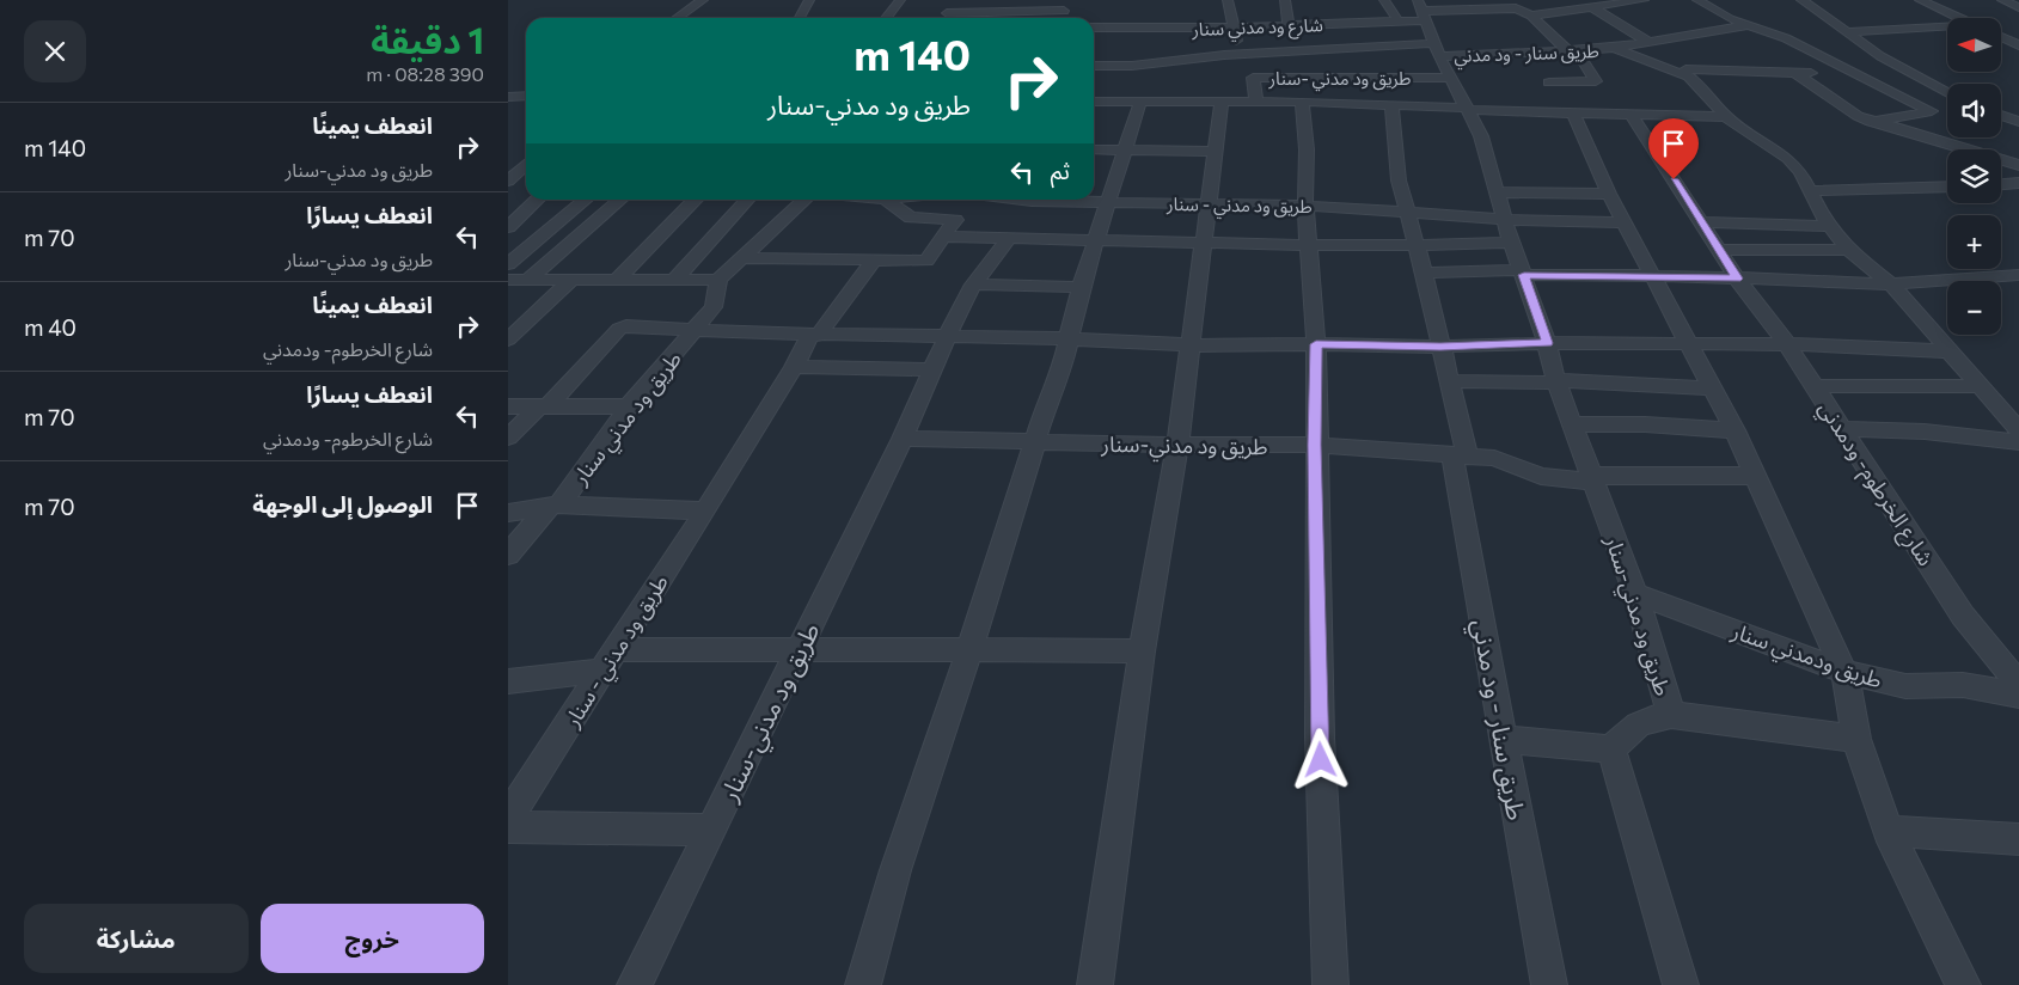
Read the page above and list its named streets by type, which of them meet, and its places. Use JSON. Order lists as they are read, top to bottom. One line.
{"streets":{"street":["شارع ود مدني سنار","طريق سنار - ود مدني","طريق ود مدني -سنار","طريق ود مدني - سنار","طريق ود مدني سنار","طريق ود مدني-سنار","شارع الخرطوم- ودمدني","طريق ودمدني سنار"]},"crossings":[["شارع ود مدني سنار","طريق ود مدني-سنار"],["طريق سنار - ود مدني","طريق ود مدني-سنار"],["طريق ود مدني -سنار","طريق ود مدني-سنار"],["طريق ود مدني - سنار","طريق ود مدني-سنار"],["طريق ود مدني-سنار","طريق ودمدني سنار"]],"north":"left","page":{"heading":["1 دقيقة","390 m · 08:28"],"map_buttons":["+","−"],"turn":["140 m","طريق ود مدني-سنار"],"list":[{"name":"انعطف يمينًا","note":"طريق ود مدني-سنار","value":"140 m"},{"name":"انعطف يسارًا","note":"طريق ود مدني-سنار","value":"70 m"},{"name":"انعطف يمينًا","note":"شارع الخرطوم- ودمدني","value":"40 m"},{"name":"انعطف يسارًا","note":"شارع الخرطوم- ودمدني","value":"70 m"},{"name":"الوصول إلى الوجهة","value":"70 m"}],"then":"ثم","buttons":["خروج","مشاركة"]}}
